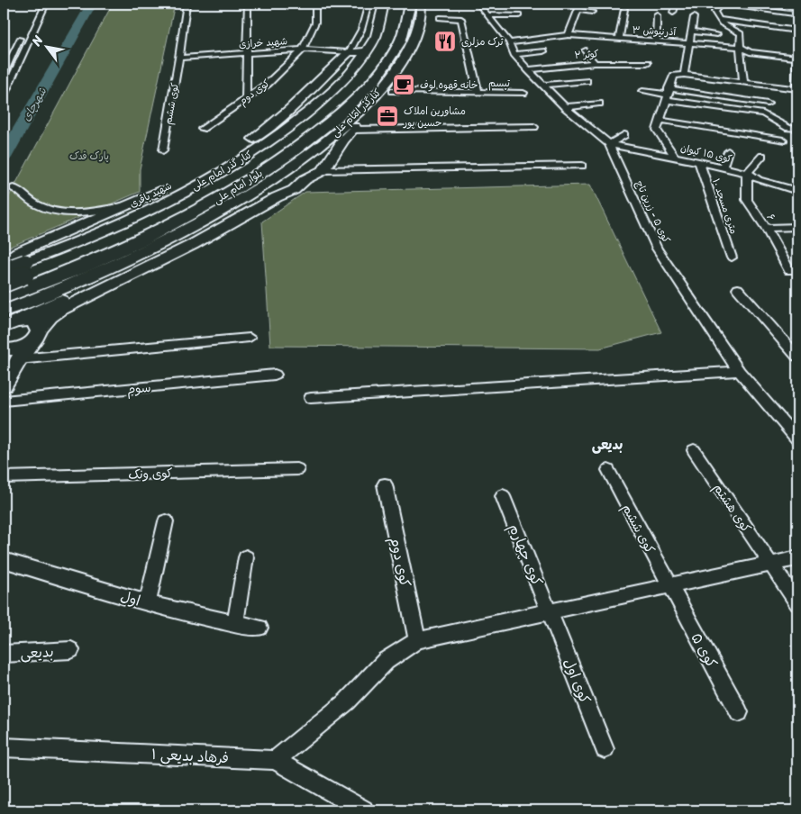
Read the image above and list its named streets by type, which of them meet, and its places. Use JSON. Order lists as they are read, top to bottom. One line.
{"streets":{"highway":["بلوار امام علی"],"street":["آذرنیوش ۳","شهید خرازی","کوثر ۲","تبسم","کوی دوم","کوی ششم","کنارگذر امام علی","کوی ۱۵ کیوان","کنار گذر امام علی","شهید باقری","۱۰ متری مسجد","کوی ۵ - زرین تاج","۶","سوم","کوی ونک","کوی هشتم","کوی چهارم","اول","کوی ۵","بدیعی","کوی اول","فرهاد بدیعی ۱"]},"crossings":[["آذرنیوش ۳","کوی ۵ - زرین تاج"],["شهید خرازی","کوی دوم"],["شهید خرازی","کوی ششم"],["کوثر ۲","کوی ۵ - زرین تاج"],["کوی ششم","کوی ۵"],["کنارگذر امام علی","کنار گذر امام علی"],["کنارگذر امام علی","بلوار امام علی"],["کوی ۱۵ کیوان","۱۰ متری مسجد"],["کوی ۱۵ کیوان","کوی ۵ - زرین تاج"],["کوی ۱۵ کیوان","۶"],["کنار گذر امام علی","بلوار امام علی"],["کنار گذر امام علی","شهید باقری"],["بلوار امام علی","شهید باقری"],["کوی چهارم","کوی اول"]],"districts":["بدیعی"],"water":["شهرچای"],"parks":["پارک فدک"],"places":{"restaurant":["ترک مزلری"],"cafe":["خانه قهوه لوف"],"office":["مشاورین املاک حسین پور"]},"north":"top left"}
